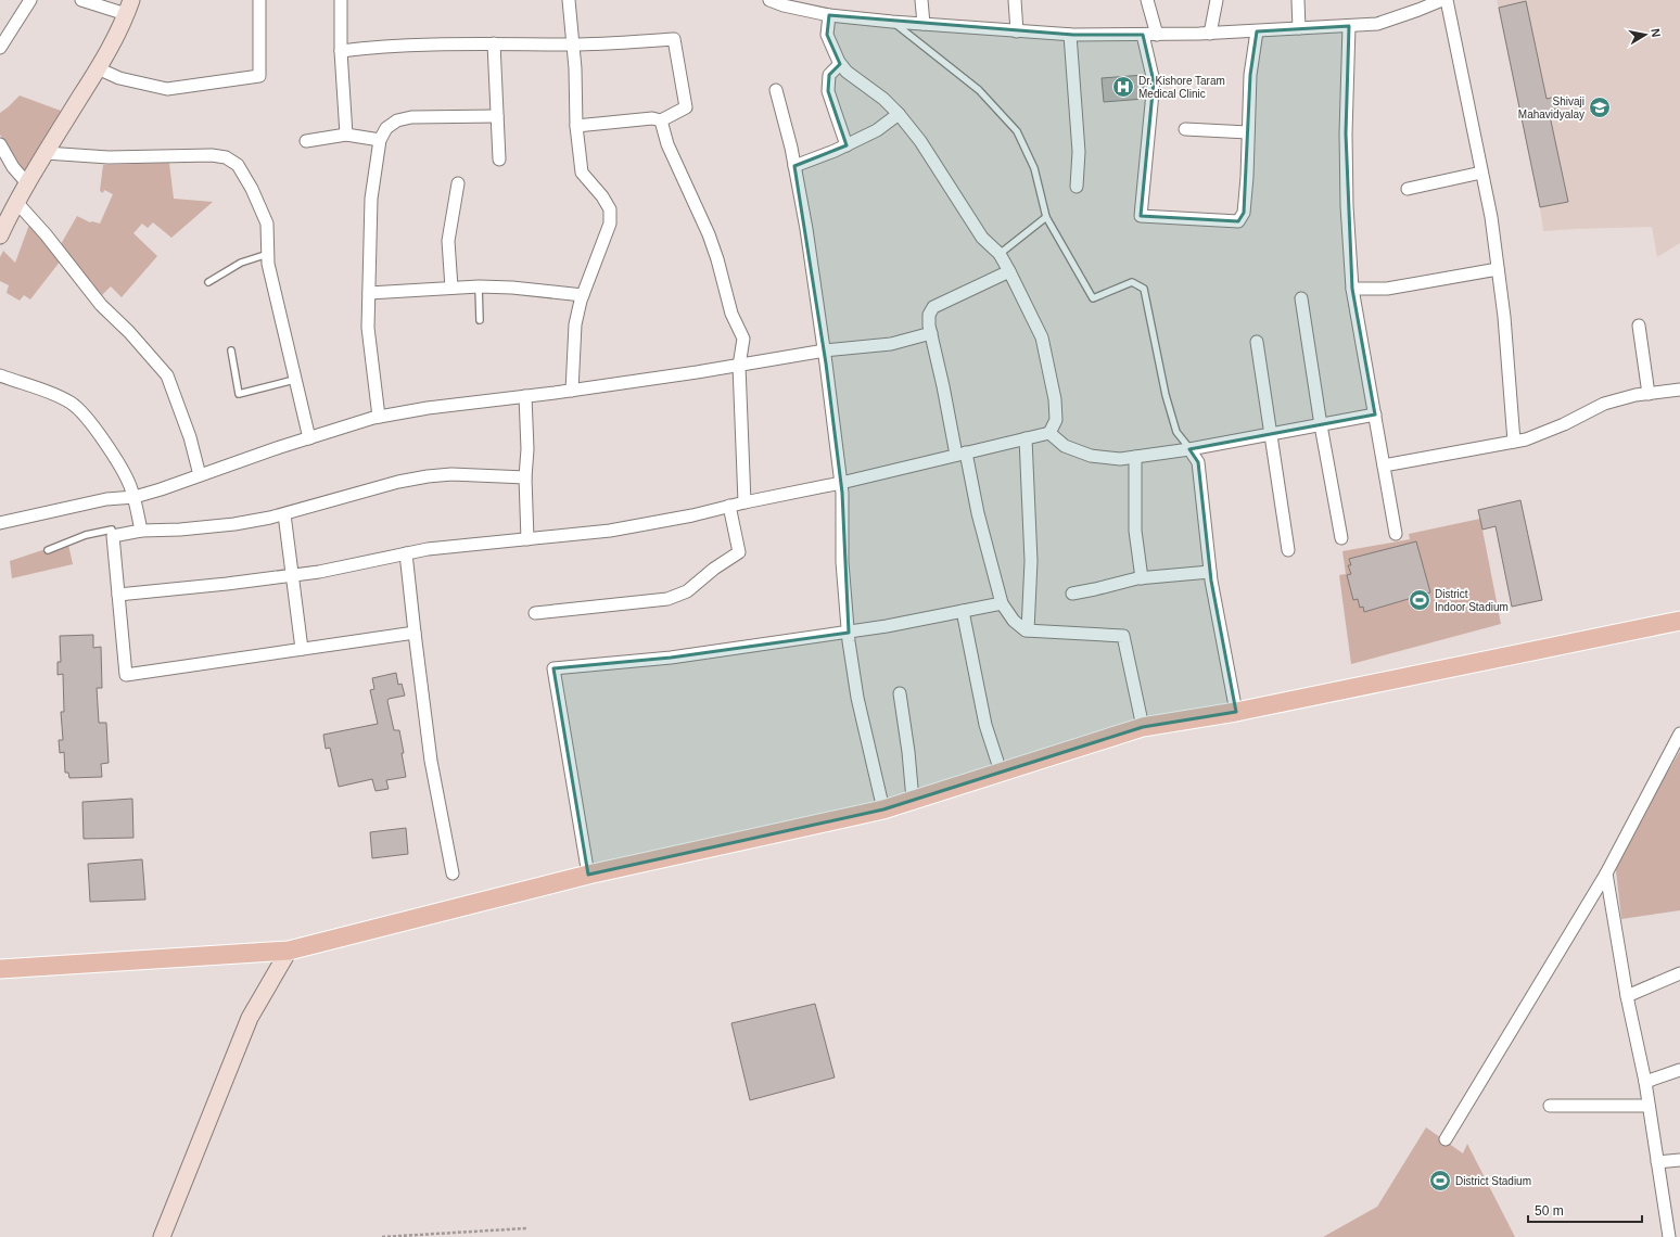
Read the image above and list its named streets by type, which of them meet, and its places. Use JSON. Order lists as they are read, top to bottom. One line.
{"places":{"hospital":["Dr. Kishore Taram Medical Clinic"],"school or university":["Shivaji Mahavidyalay"],"sports":["District Indoor Stadium","District Stadium"]},"scale_bar":"50 m","north":"right"}
